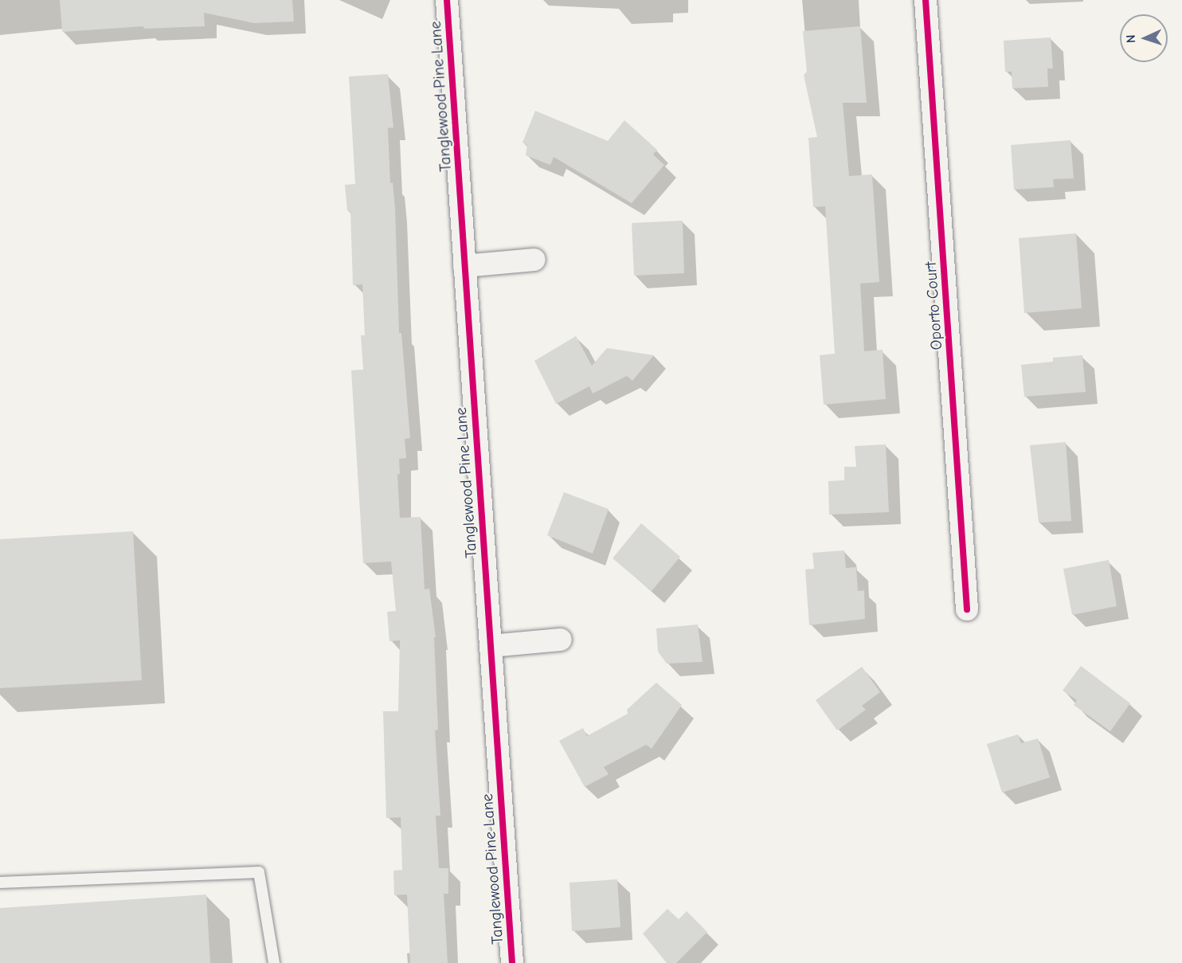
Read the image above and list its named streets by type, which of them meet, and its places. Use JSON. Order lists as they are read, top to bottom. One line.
{"streets":{"street":["Tanglewood Pine Lane","Oporto Court"]},"north":"left"}
